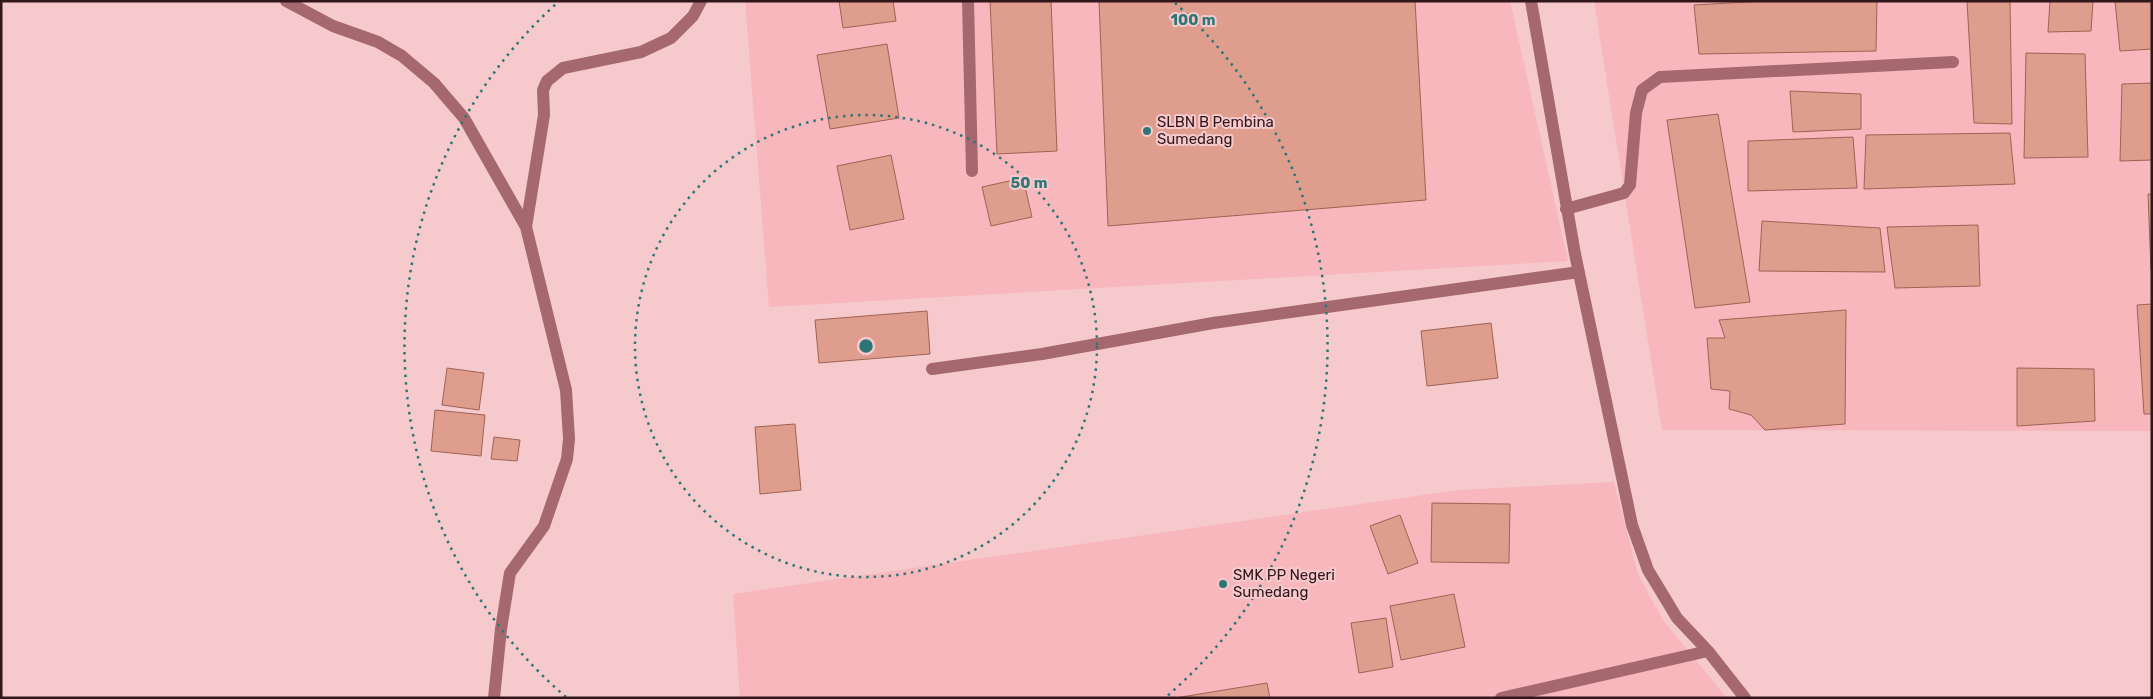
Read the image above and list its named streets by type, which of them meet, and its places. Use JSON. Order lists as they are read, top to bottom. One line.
{"places":["SLBN B Pembina Sumedang","SMK PP Negeri Sumedang"],"rings":["100 m","50 m"]}
